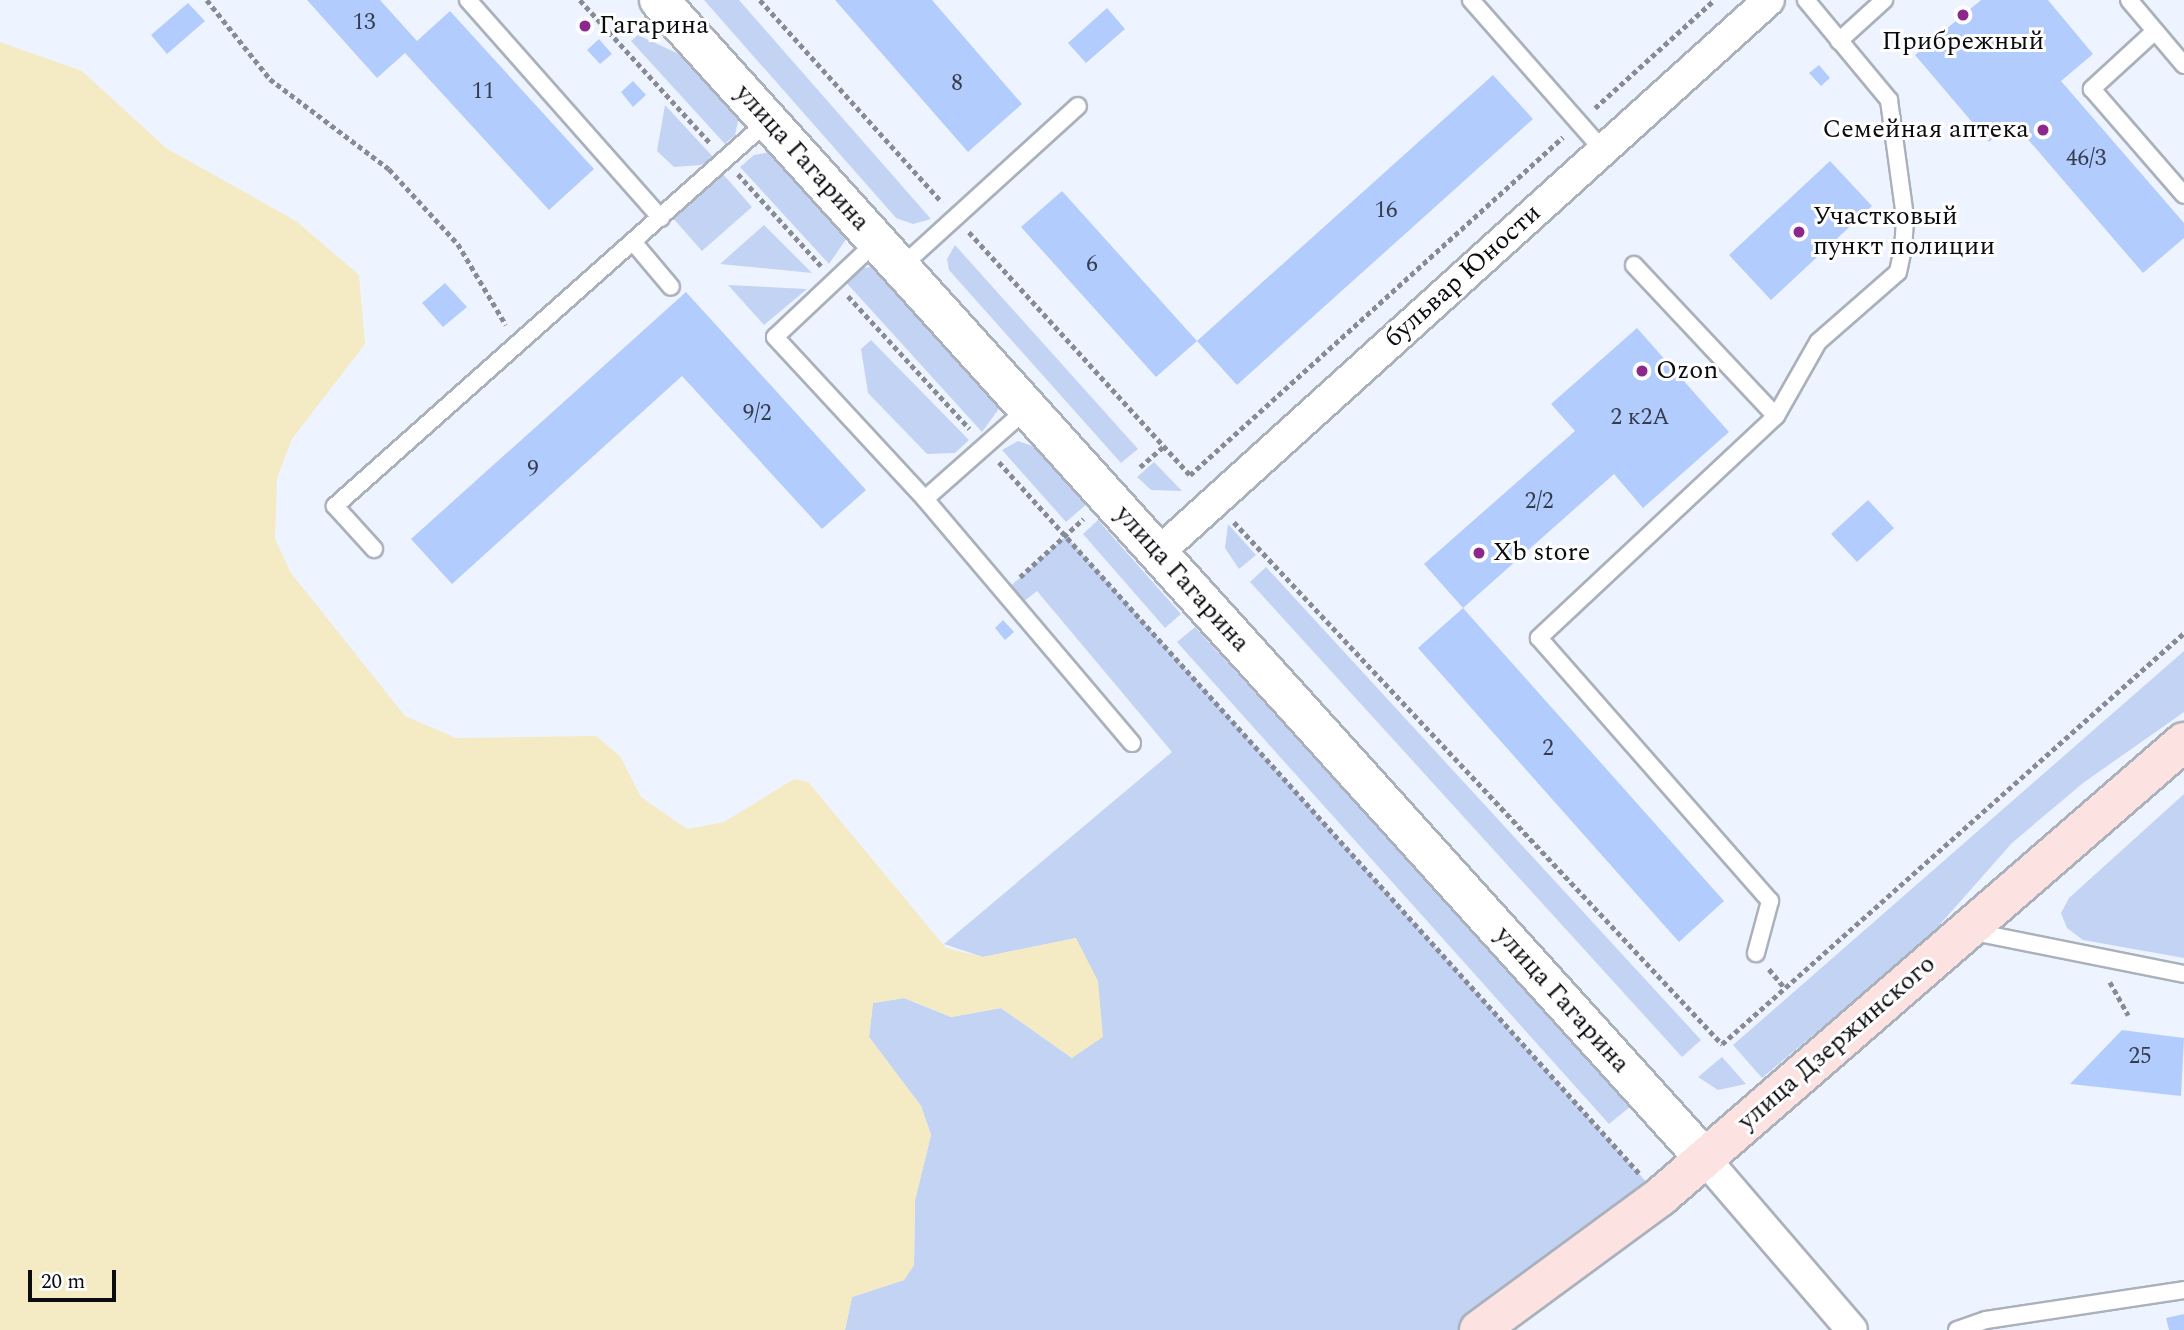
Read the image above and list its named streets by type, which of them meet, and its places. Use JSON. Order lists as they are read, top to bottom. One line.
{"streets":{"main road":["улица Дзержинского"],"street":["улица Гагарина","бульвар Юности"]},"crossings":[["улица Гагарина","бульвар Юности"],["улица Гагарина","улица Дзержинского"]],"places":["Прибрежный","Гагарина","Семейная аптека","Участковый пункт полиции","Ozon","Xb store"],"house_numbers":["13","8","11","46/3","16","6","9/2","2 к2А","9","2/2","2","25"],"scale_bar":"20 m"}
